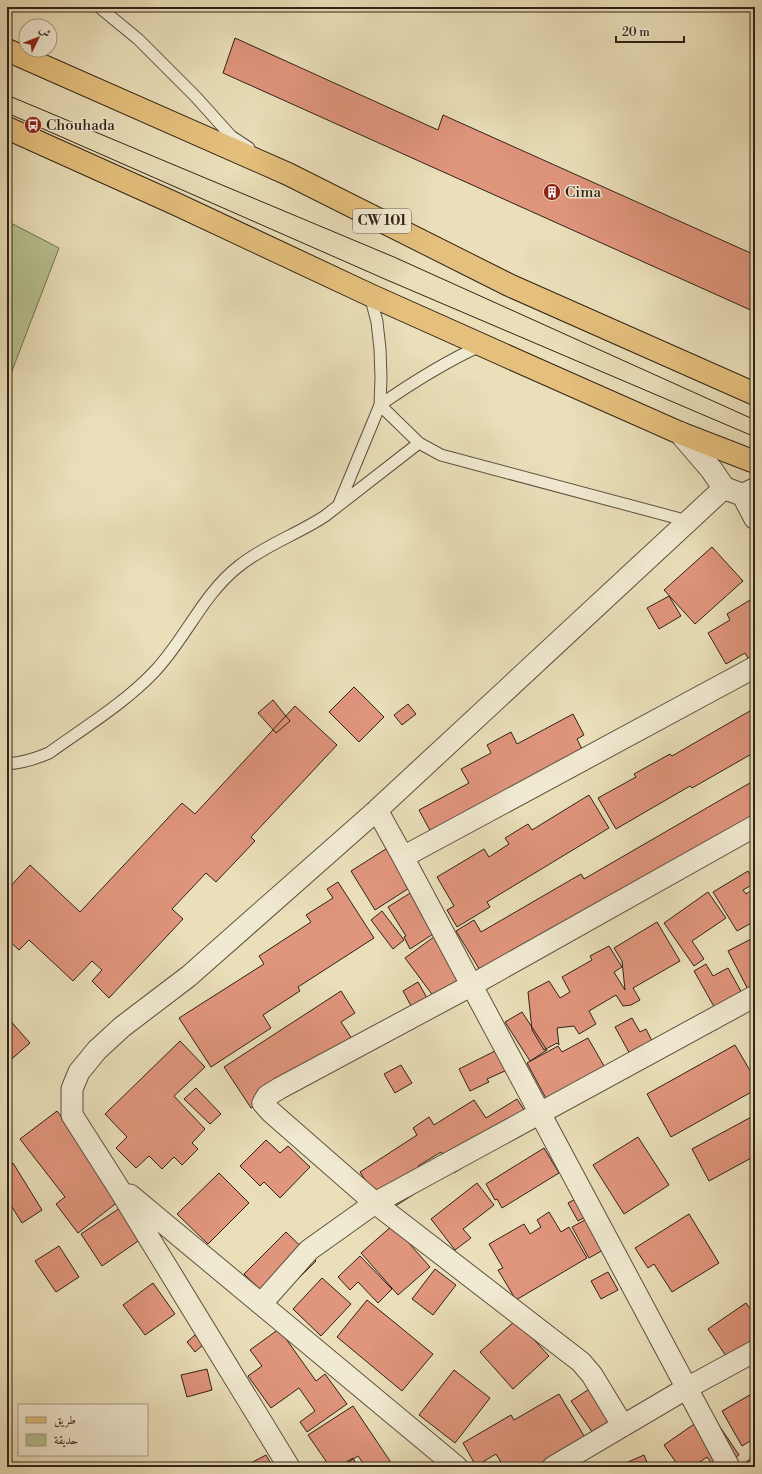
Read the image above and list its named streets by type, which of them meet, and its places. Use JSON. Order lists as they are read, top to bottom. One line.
{"streets":{"main road":["CW 101"]},"places":{"bus stop":["Chouhada"],"building":["Cima"]},"legend":["طريق","حديقة"],"scale_bar":"20 m","north":"top right"}
